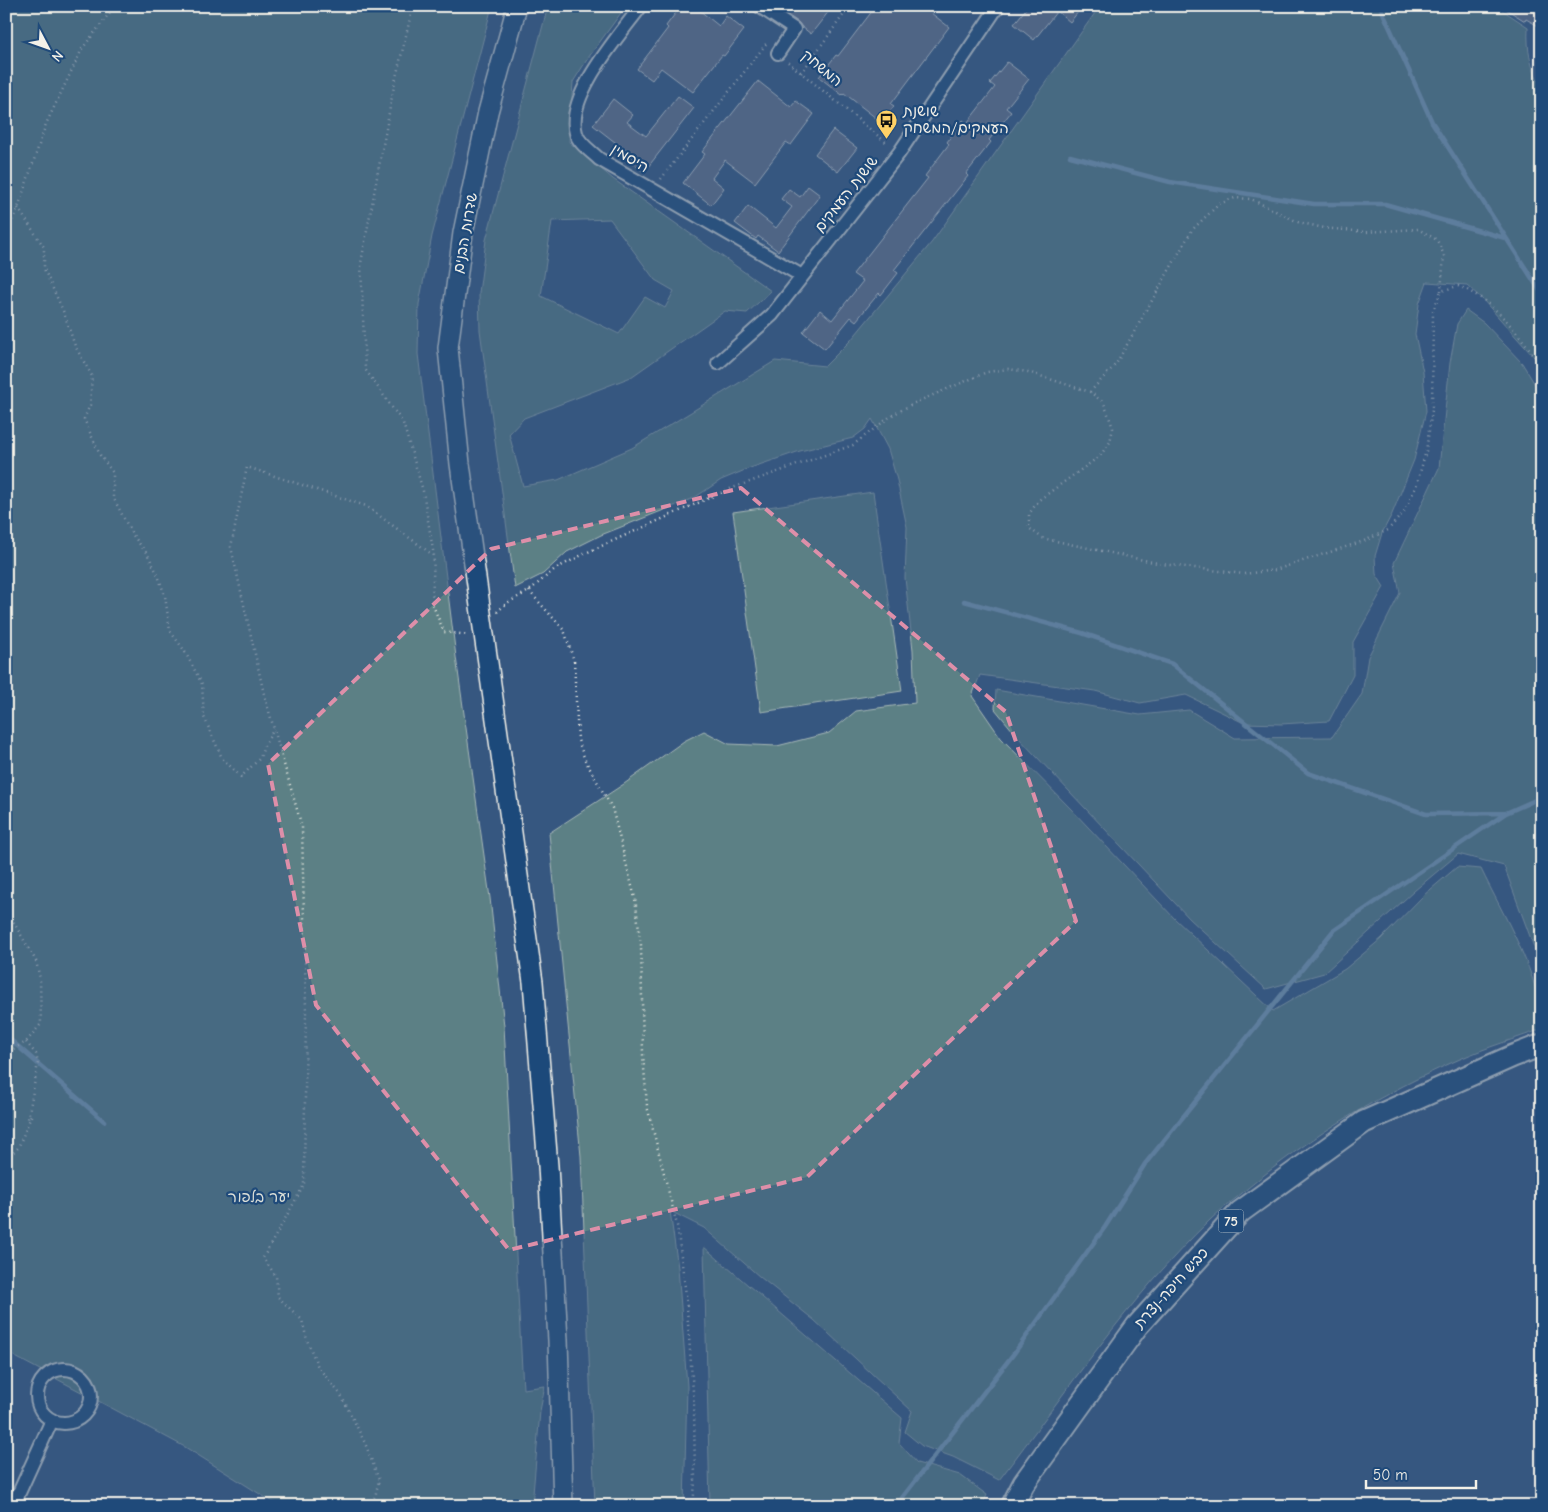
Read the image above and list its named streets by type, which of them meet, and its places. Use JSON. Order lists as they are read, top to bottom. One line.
{"streets":{"highway":["75","כביש חיפה-נצרת"],"main road":["שדרות הבנים"],"street":["המשחק","היסמין","שושנת העמקים"]},"crossings":[["המשחק","שושנת העמקים"],["היסמין","שושנת העמקים"]],"parks":["יער בלפור"],"places":{"bus stop":["שושנת העמקים/המשחק"]},"scale_bar":"50 m","north":"bottom right"}
